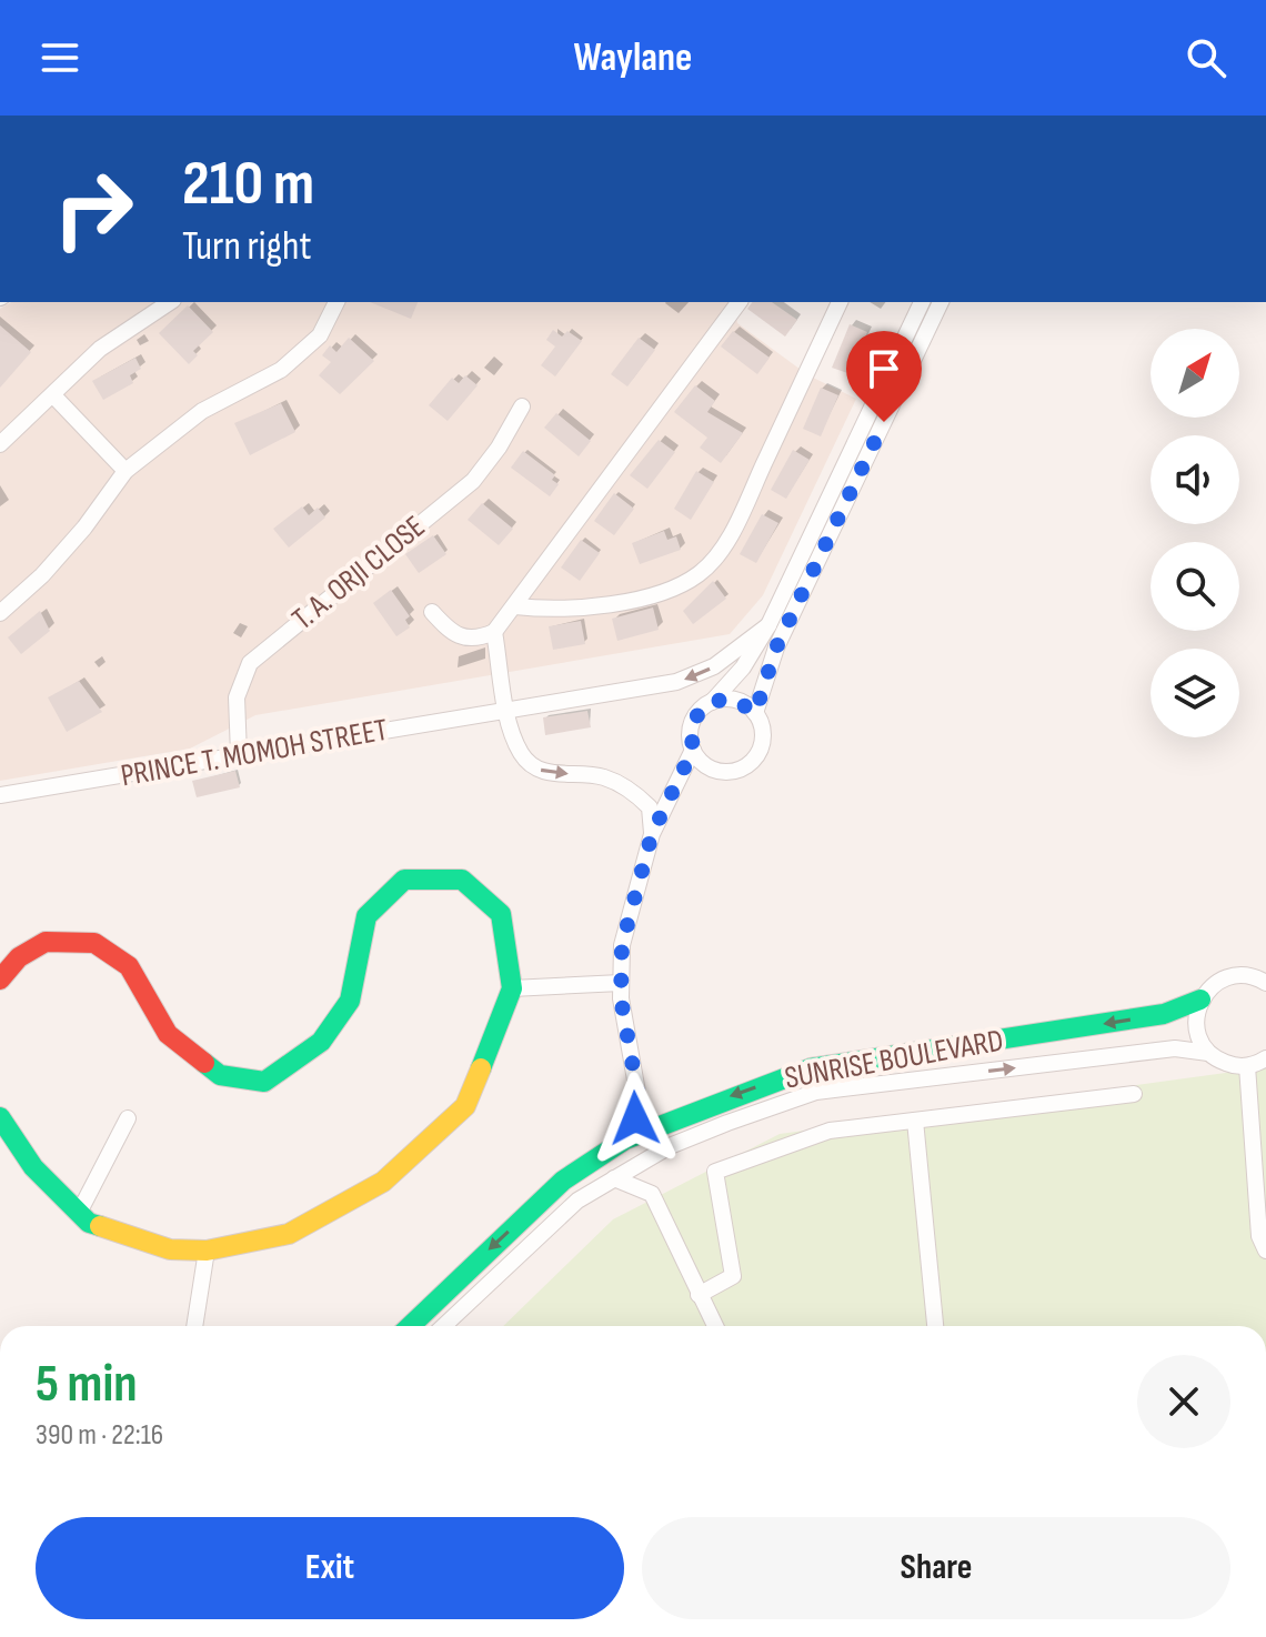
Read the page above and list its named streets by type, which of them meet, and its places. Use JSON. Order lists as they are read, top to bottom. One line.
{"streets":{"street":["T. A. ORJI CLOSE","PRINCE T. MOMOH STREET","SUNRISE BOULEVARD"]},"crossings":[["T. A. ORJI CLOSE","PRINCE T. MOMOH STREET"]],"north":"top right","page":{"header":"Waylane","turn":["210 m","Turn right"],"heading":["5 min","390 m · 22:16"],"buttons":["Exit","Share"]}}
